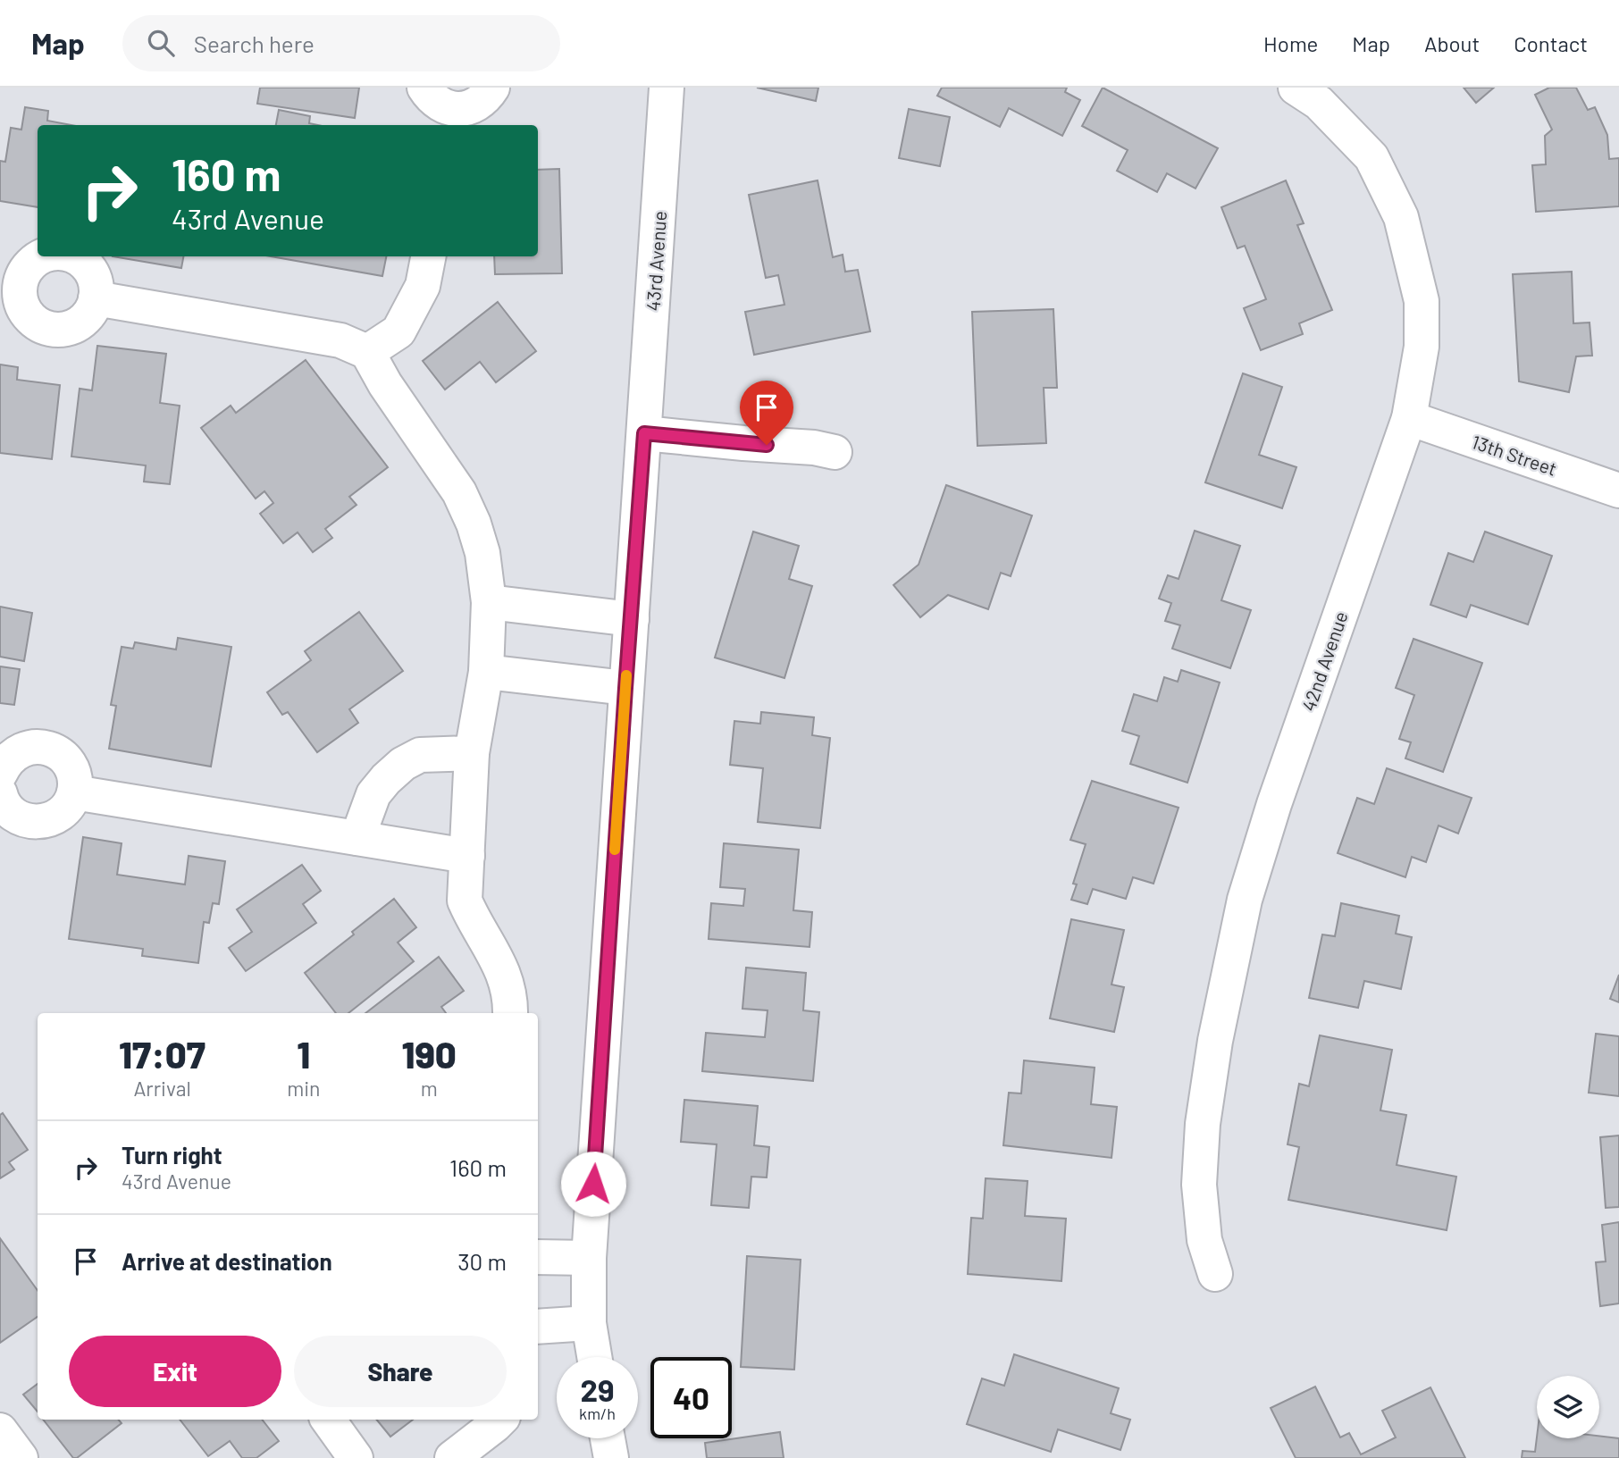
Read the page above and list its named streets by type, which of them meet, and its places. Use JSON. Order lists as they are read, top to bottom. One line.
{"streets":{"street":["43rd Avenue","13th Street","42nd Avenue"]},"crossings":[["13th Street","42nd Avenue"]],"page":{"header":"Map","search":"Search here","nav":["Home","Map","About","Contact"],"turn":["160 m","43rd Avenue"],"eta":["17:07","Arrival","1","min","190","m"],"list":[{"name":"Turn right","note":"43rd Avenue","value":"160 m"},{"name":"Arrive at destination","value":"30 m"}],"buttons":["Exit","Share"],"speed":"29 km/h","limit":"40"}}
